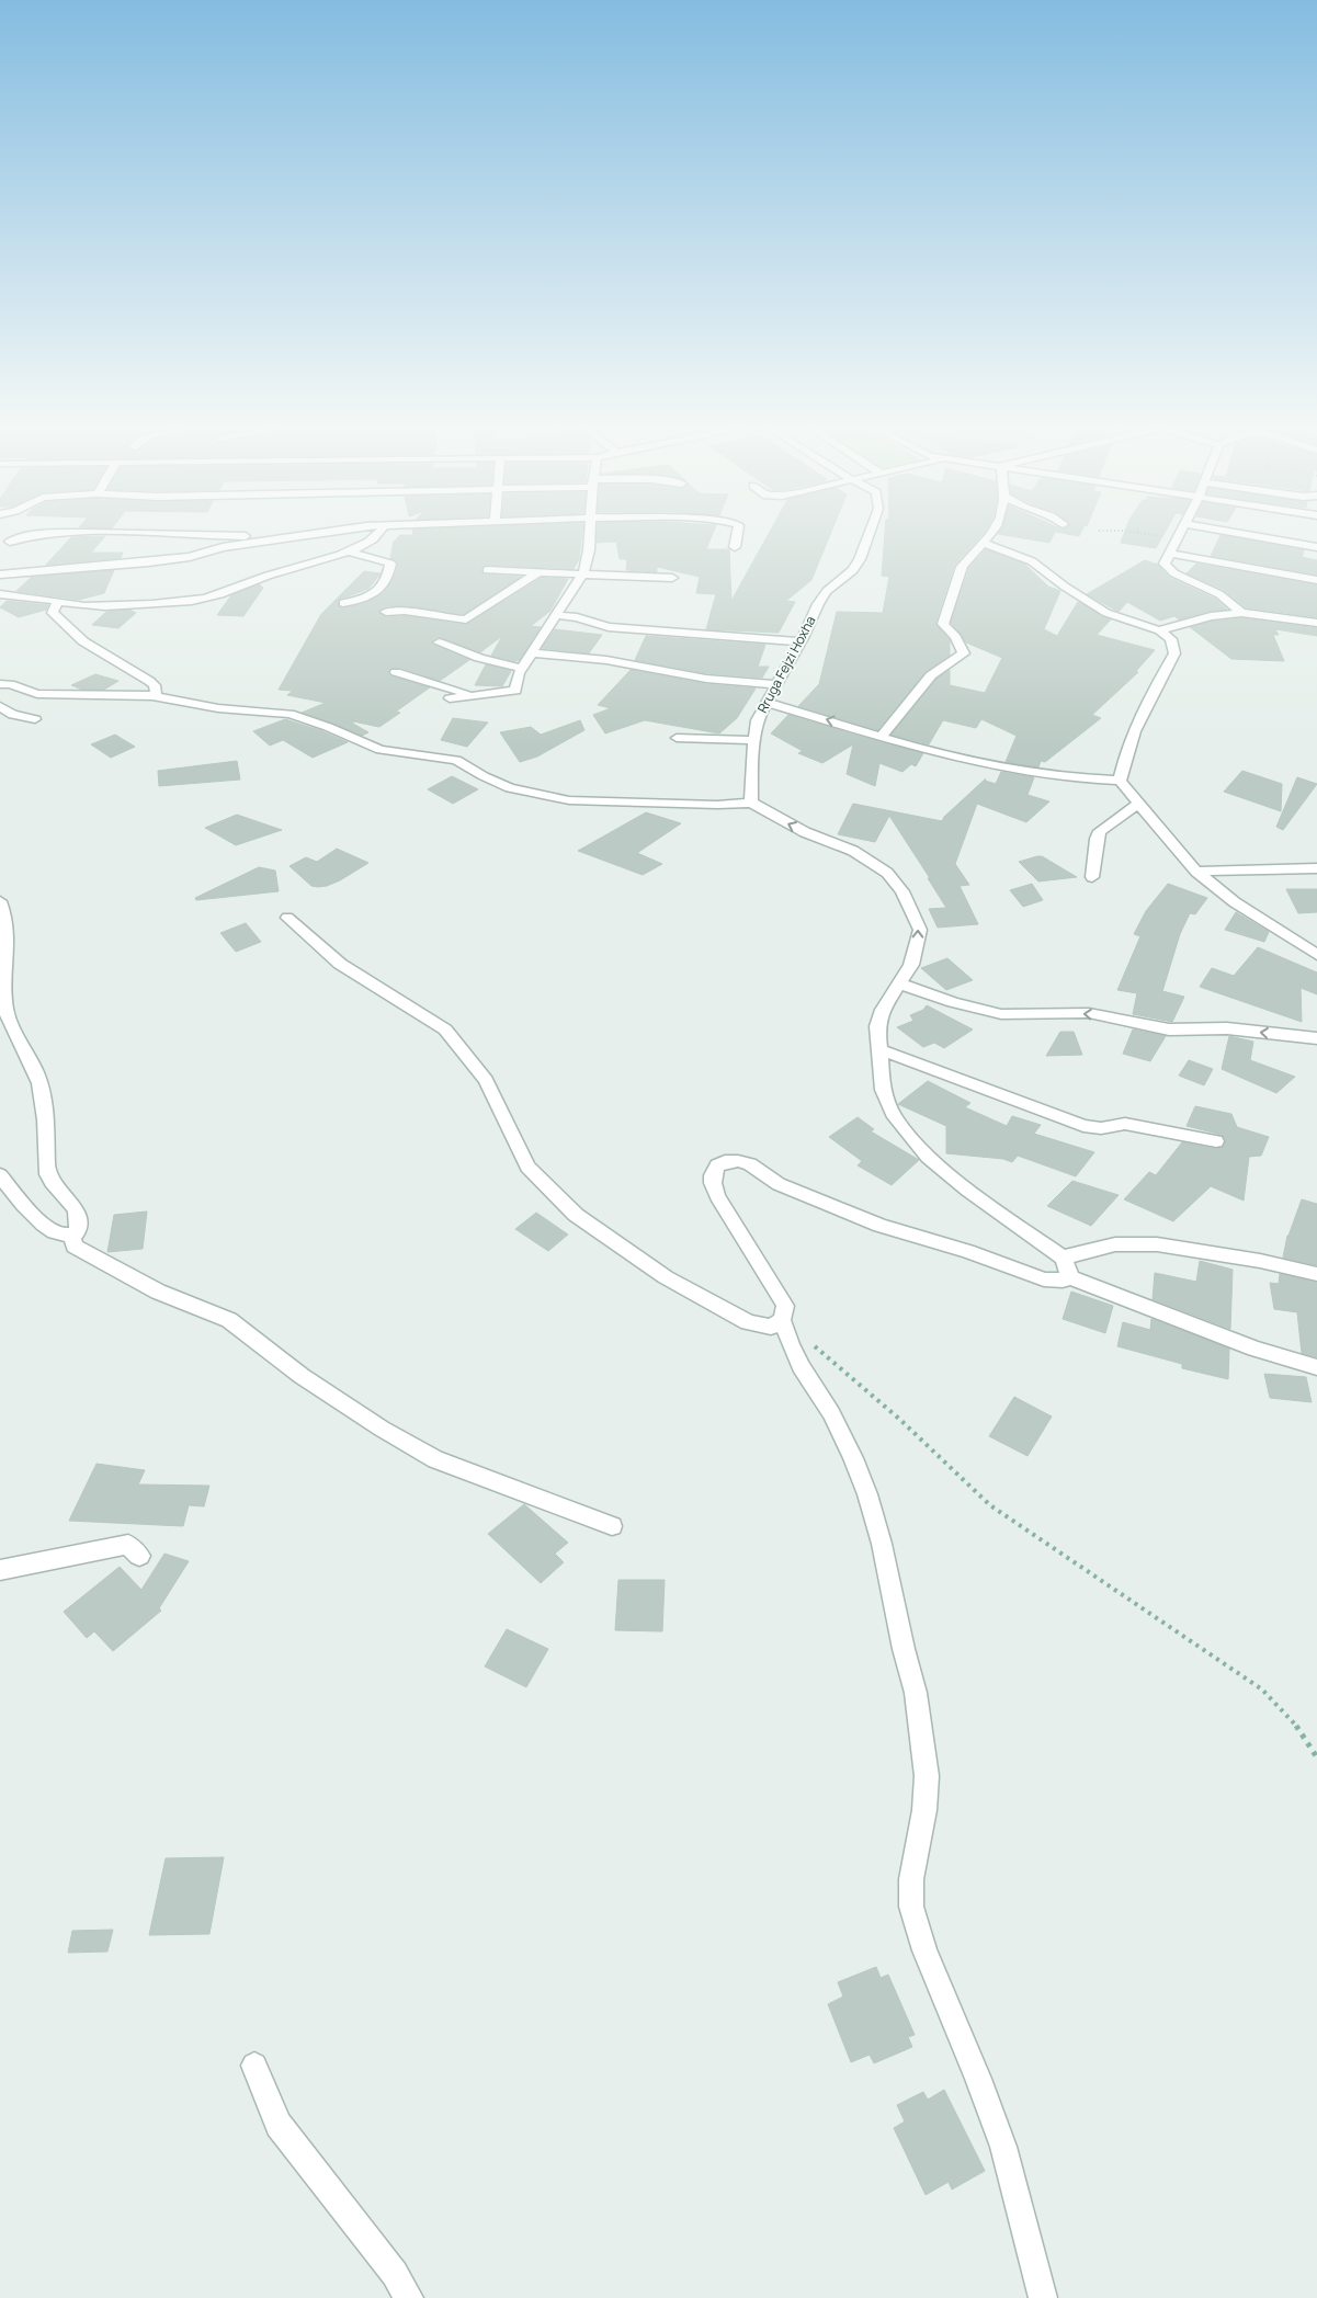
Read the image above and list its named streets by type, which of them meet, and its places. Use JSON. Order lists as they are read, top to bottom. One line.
{"streets":{"street":["Rruga Fejzi Hoxha"]}}
